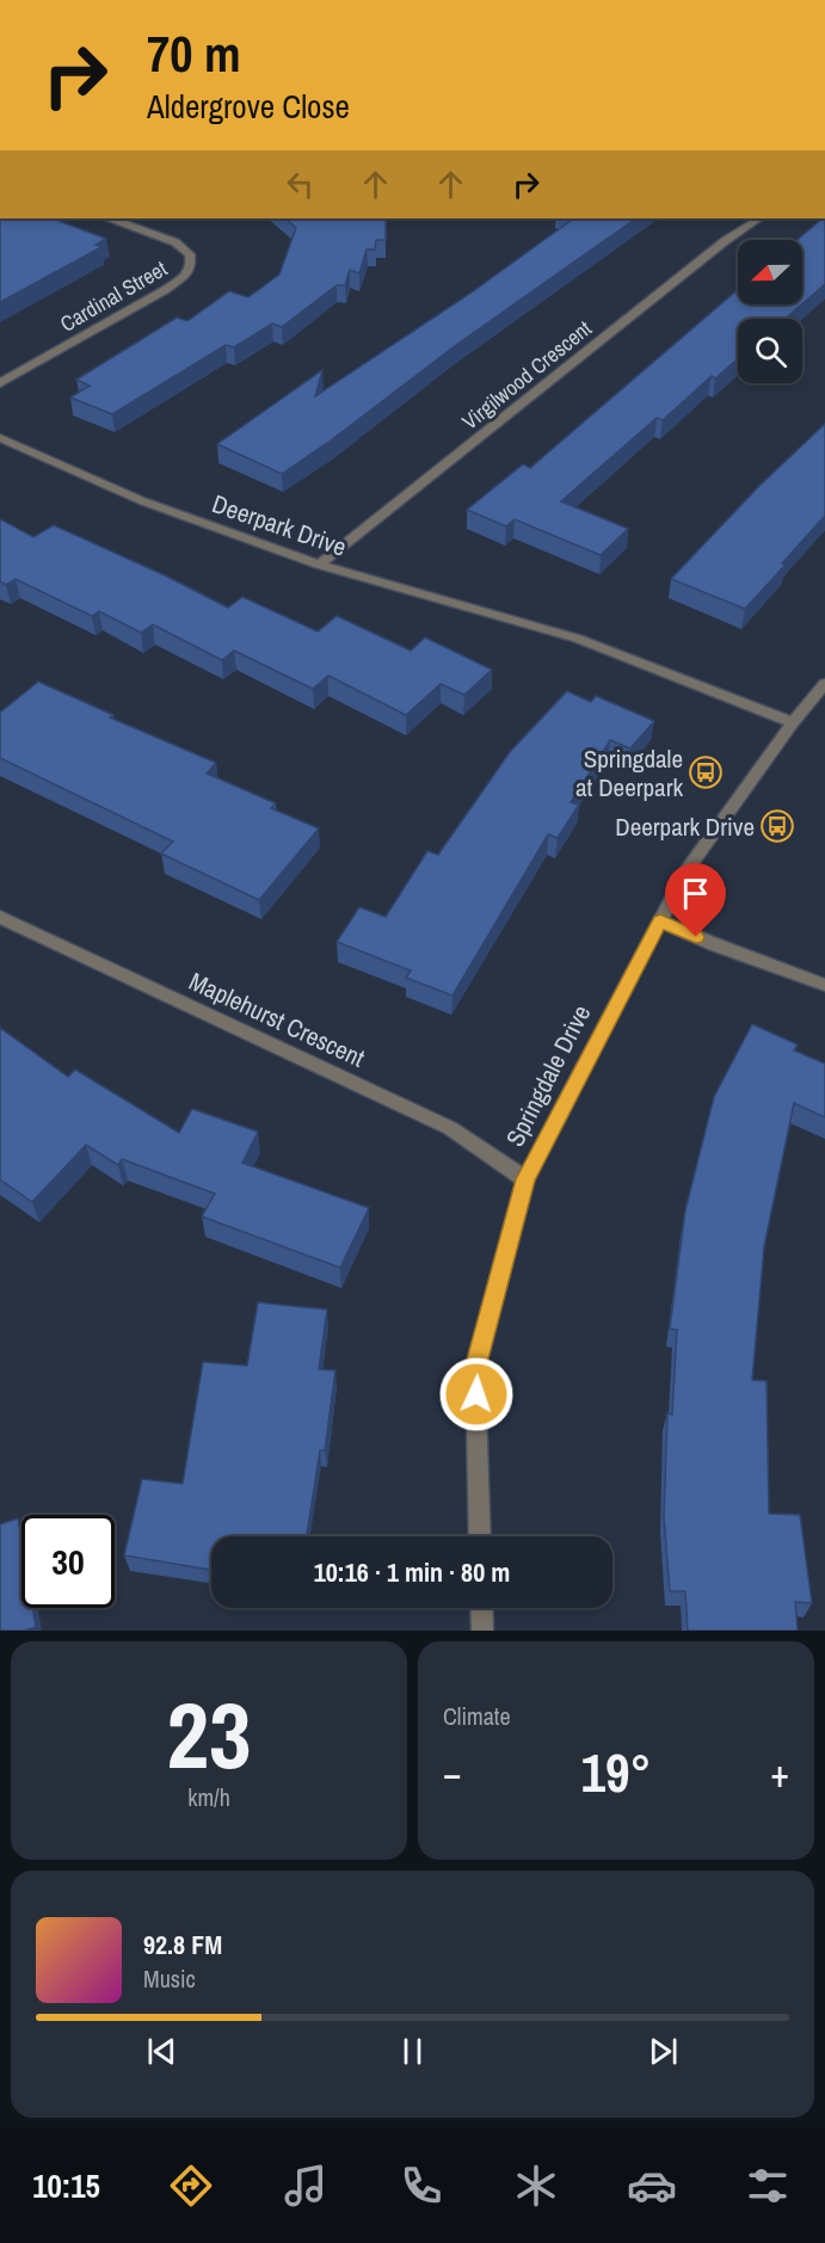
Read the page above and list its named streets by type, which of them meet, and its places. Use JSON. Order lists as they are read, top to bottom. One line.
{"streets":{"street":["Cardinal Street","Virgilwood Crescent","Deerpark Drive","Maplehurst Crescent","Springdale Drive"]},"crossings":[["Virgilwood Crescent","Deerpark Drive"],["Deerpark Drive","Springdale Drive"],["Maplehurst Crescent","Springdale Drive"]],"places":{"bus stop":["Springdale at Deerpark","Deerpark Drive"]},"north":"left","page":{"turn":["70 m","Aldergrove Close"],"limit":"30","trip":"10:16 · 1 min · 80 m","tile":[["23","km/h"],"Climate"],"heat":["−","19°","+"],"song":["92.8 FM","Music"],"tabs":"10:15"}}
